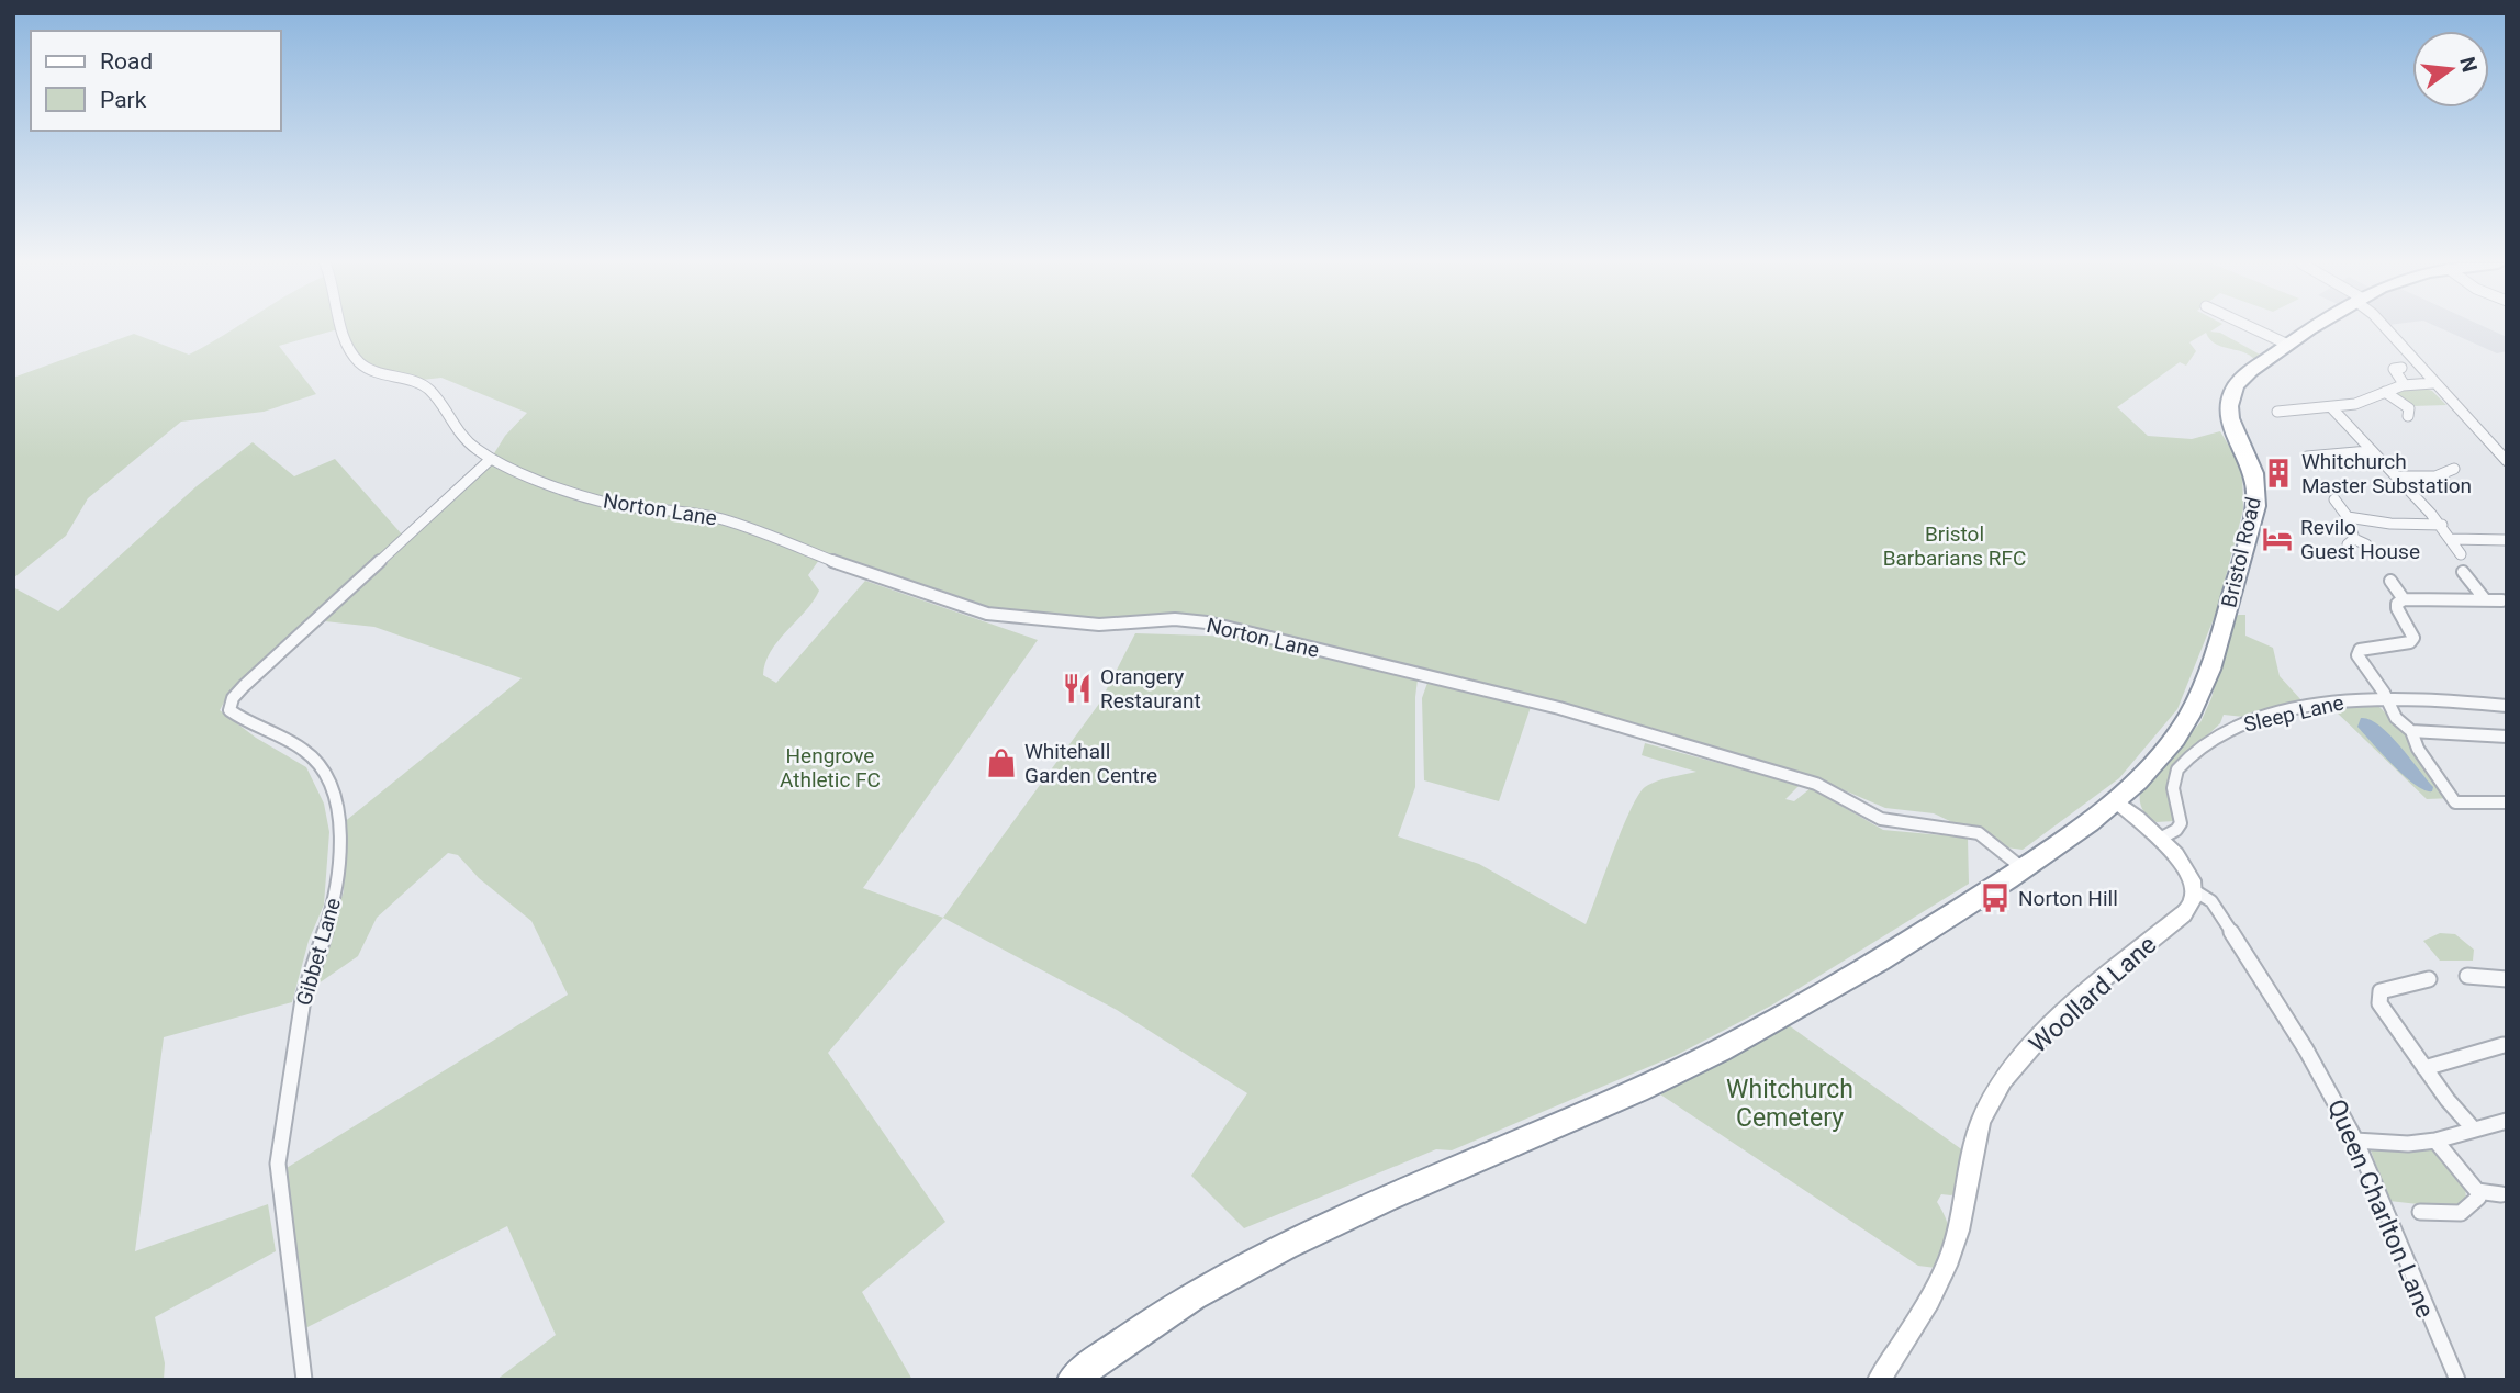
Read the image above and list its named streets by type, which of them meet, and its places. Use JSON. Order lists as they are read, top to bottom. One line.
{"streets":{"highway":["Bristol Road"],"street":["Norton Lane","Sleep Lane","Gibbet Lane","Woollard Lane","Queen Charlton Lane"]},"crossings":[["Norton Lane","Bristol Road"],["Norton Lane","Gibbet Lane"],["Woollard Lane","Queen Charlton Lane"]],"parks":["Bristol Barbarians RFC","Hengrove Athletic FC","Whitchurch Cemetery"],"places":{"building":["Whitchurch Master Substation"],"hotel":["Revilo Guest House"],"restaurant":["Orangery Restaurant"],"shop":["Whitehall Garden Centre"],"bus stop":["Norton Hill"]},"legend":["Road","Park"],"north":"right"}
